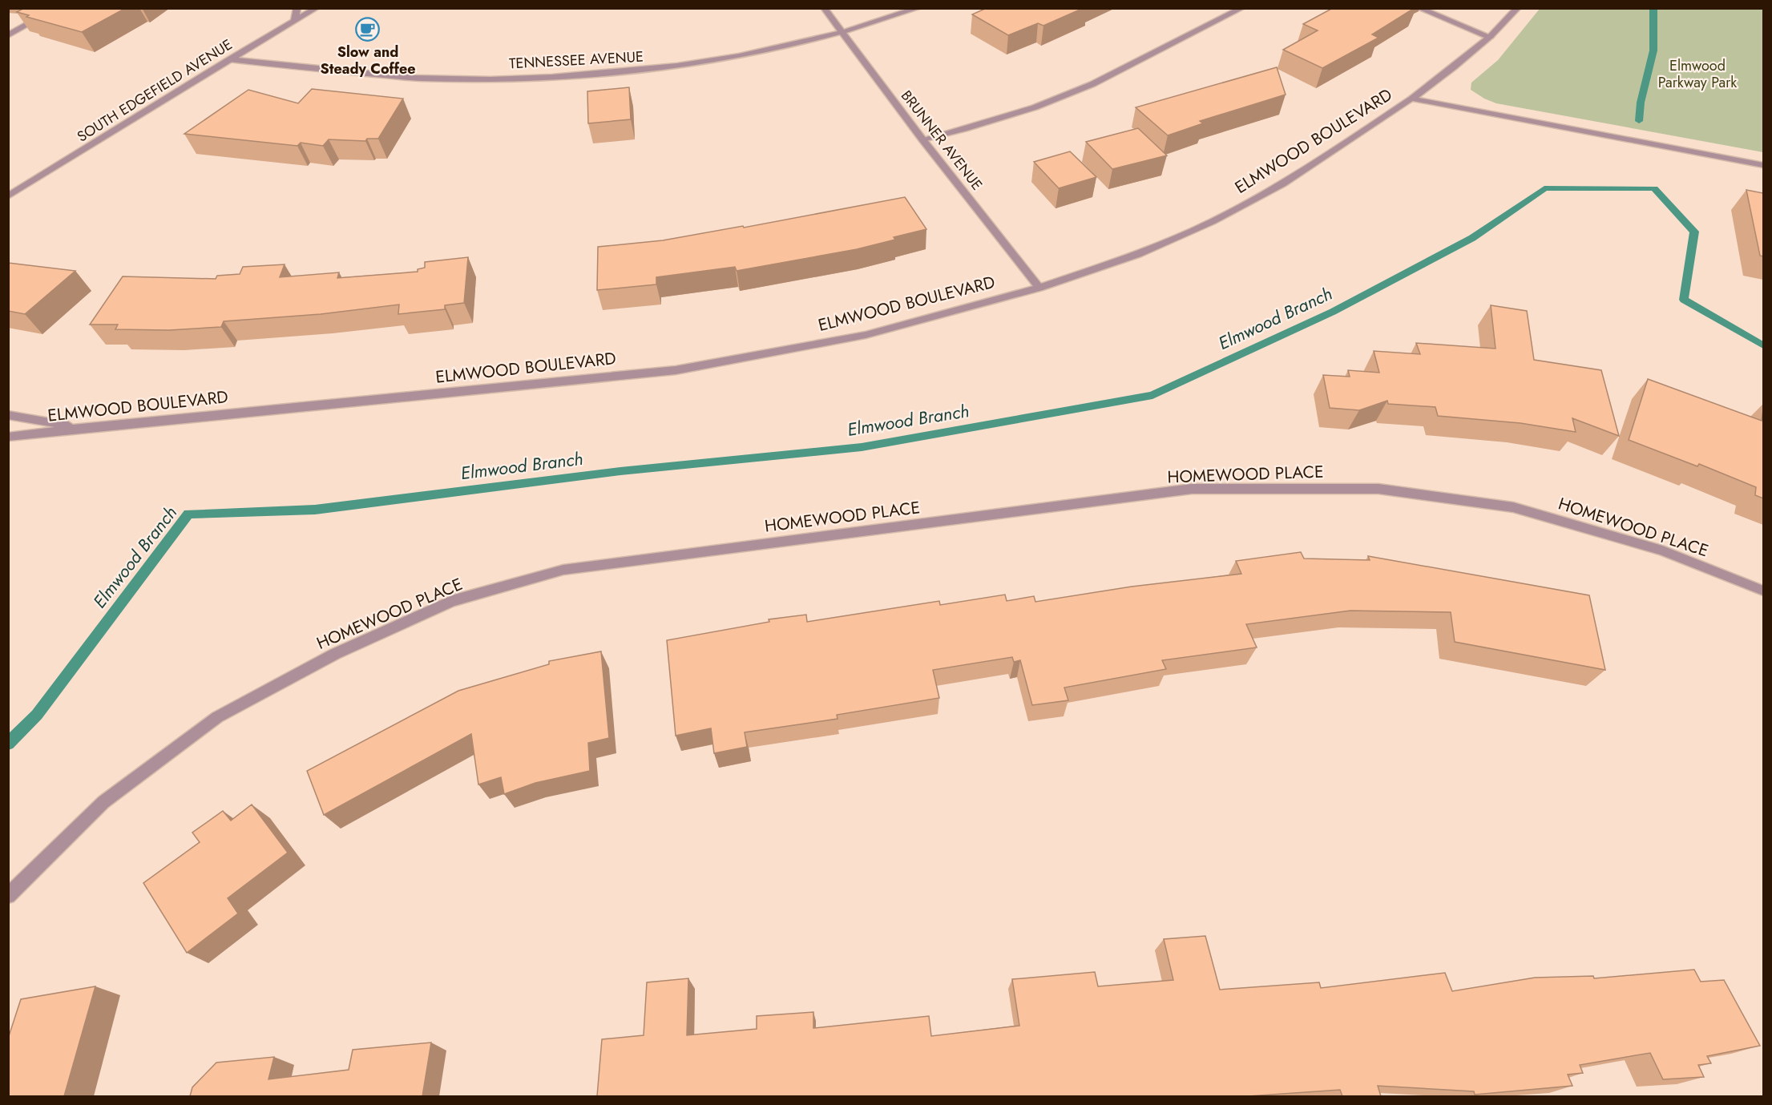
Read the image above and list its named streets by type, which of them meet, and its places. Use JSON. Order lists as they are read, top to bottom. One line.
{"streets":{"street":["TENNESSEE AVENUE","SOUTH EDGEFIELD AVENUE","BRUNNER AVENUE","ELMWOOD BOULEVARD","HOMEWOOD PLACE"]},"crossings":[["TENNESSEE AVENUE","SOUTH EDGEFIELD AVENUE"],["TENNESSEE AVENUE","BRUNNER AVENUE"],["BRUNNER AVENUE","ELMWOOD BOULEVARD"]],"water":["Elmwood Branch"],"parks":["Elmwood Parkway Park"],"places":{"cafe":["Slow and Steady Coffee"]}}
